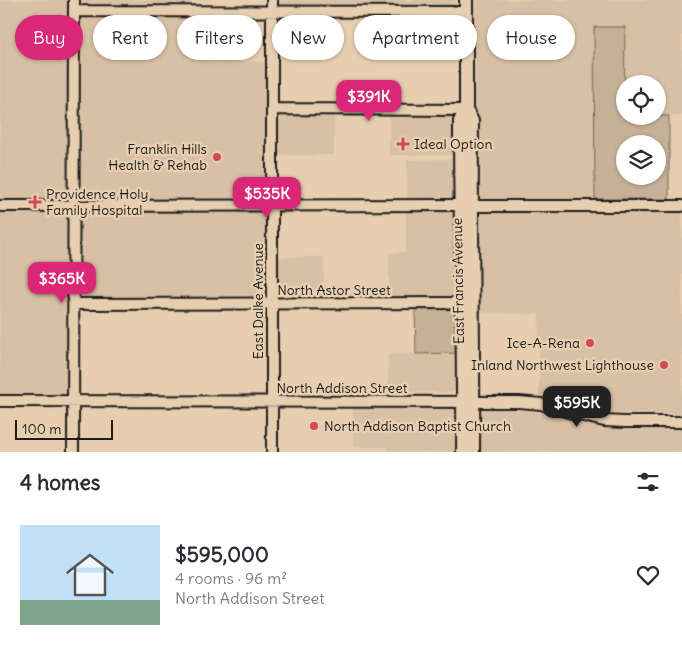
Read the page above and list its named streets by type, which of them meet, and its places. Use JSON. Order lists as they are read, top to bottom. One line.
{"streets":{"main road":["East Francis Avenue"],"street":["North Astor Street","East Dalke Avenue","North Addison Street"]},"crossings":[["East Francis Avenue","North Astor Street"],["East Francis Avenue","North Addison Street"],["North Astor Street","East Dalke Avenue"],["East Dalke Avenue","North Addison Street"]],"places":{"health":["Ideal Option","Providence Holy Family Hospital"],"other":["Franklin Hills Health & Rehab","Ice-A-Rena","Inland Northwest Lighthouse","North Addison Baptist Church"]},"scale_bar":"100 m","page":{"chip":["Buy","Rent","Filters","New","Apartment","House"],"price":["$391K","$535K","$365K","$595K"],"scale":"100 m","heading":"4 homes","list":[{"name":"$595,000","note":"4 rooms · 96 m² · North Addison Street"}]}}
